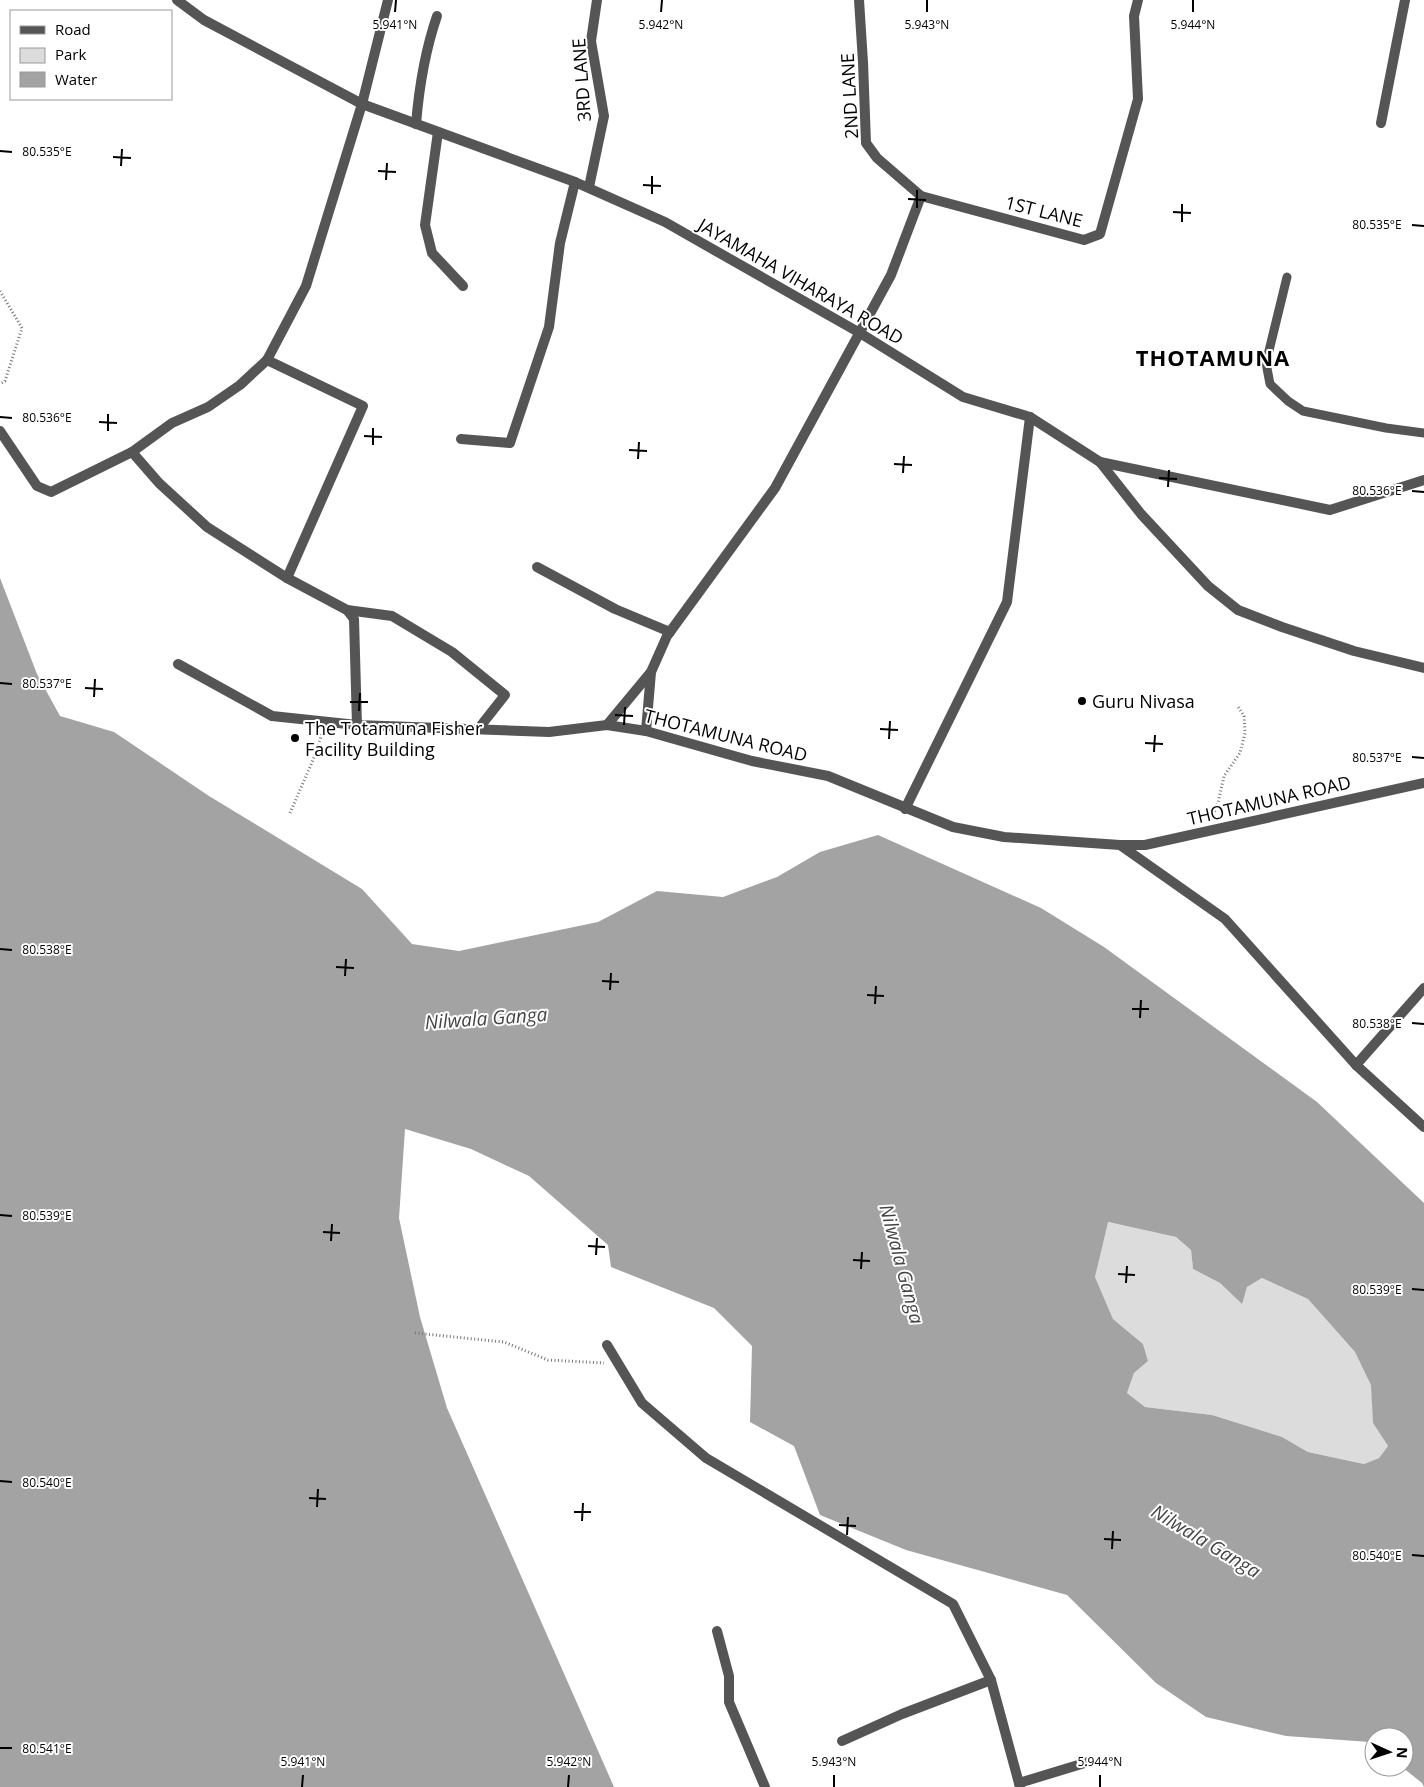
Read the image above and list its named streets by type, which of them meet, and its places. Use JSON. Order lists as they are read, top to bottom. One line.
{"streets":{"street":["3RD LANE","2ND LANE","1ST LANE","JAYAMAHA VIHARAYA ROAD","THOTAMUNA ROAD"]},"crossings":[["3RD LANE","JAYAMAHA VIHARAYA ROAD"],["2ND LANE","1ST LANE"]],"districts":["THOTAMUNA"],"water":["Nilwala Ganga"],"places":["Guru Nivasa","The Totamuna Fisher Facility Building"],"legend":["Road","Park","Water"],"north":"right","coordinates":["5.941°N","5.942°N","5.943°N","5.944°N","80.535°E","80.536°E","80.537°E","80.538°E","80.539°E","80.540°E","80.541°E"]}
